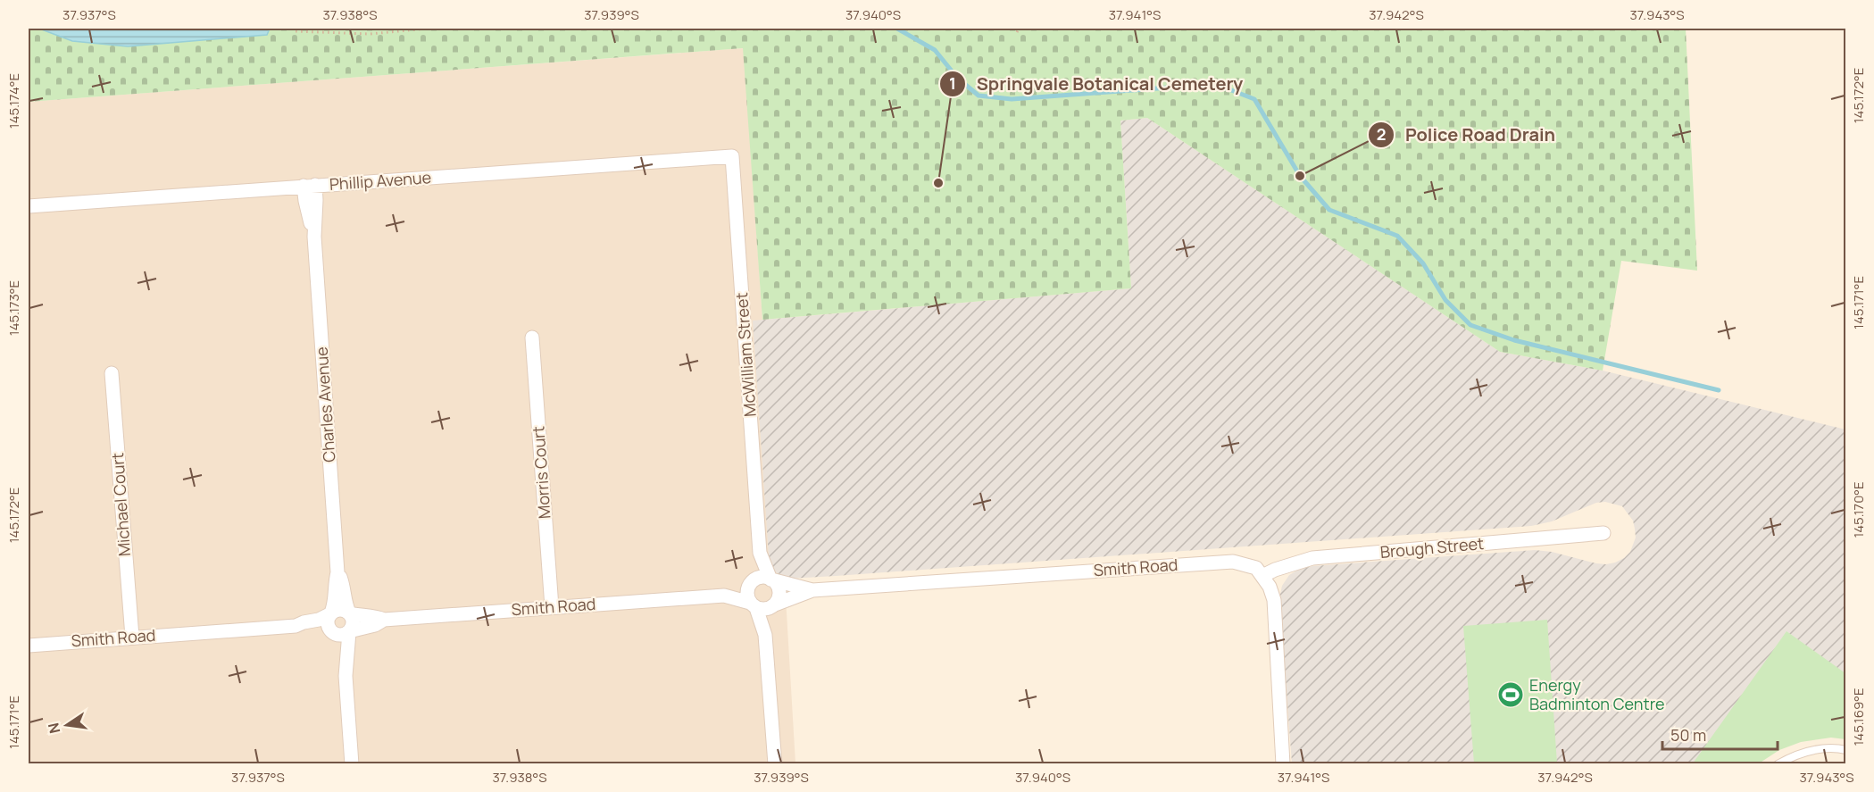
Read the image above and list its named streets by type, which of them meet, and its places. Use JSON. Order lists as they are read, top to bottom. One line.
{"streets":{"street":["Phillip Avenue","McWilliam Street","Charles Avenue","Morris Court","Michael Court","Brough Street","Smith Road"]},"crossings":[["Phillip Avenue","McWilliam Street"],["Phillip Avenue","Charles Avenue"],["McWilliam Street","Smith Road"],["Charles Avenue","Smith Road"],["Morris Court","Smith Road"],["Michael Court","Smith Road"],["Brough Street","Smith Road"]],"places":{"other":["Police Road Drain","Springvale Botanical Cemetery"],"sports":["Energy Badminton Centre"]},"scale_bar":"50 m","north":"left","coordinates":["37.937°S","37.938°S","37.939°S","37.940°S","37.941°S","37.942°S","37.943°S","145.172°E","145.174°E","145.171°E","145.173°E","145.170°E","145.169°E"]}
